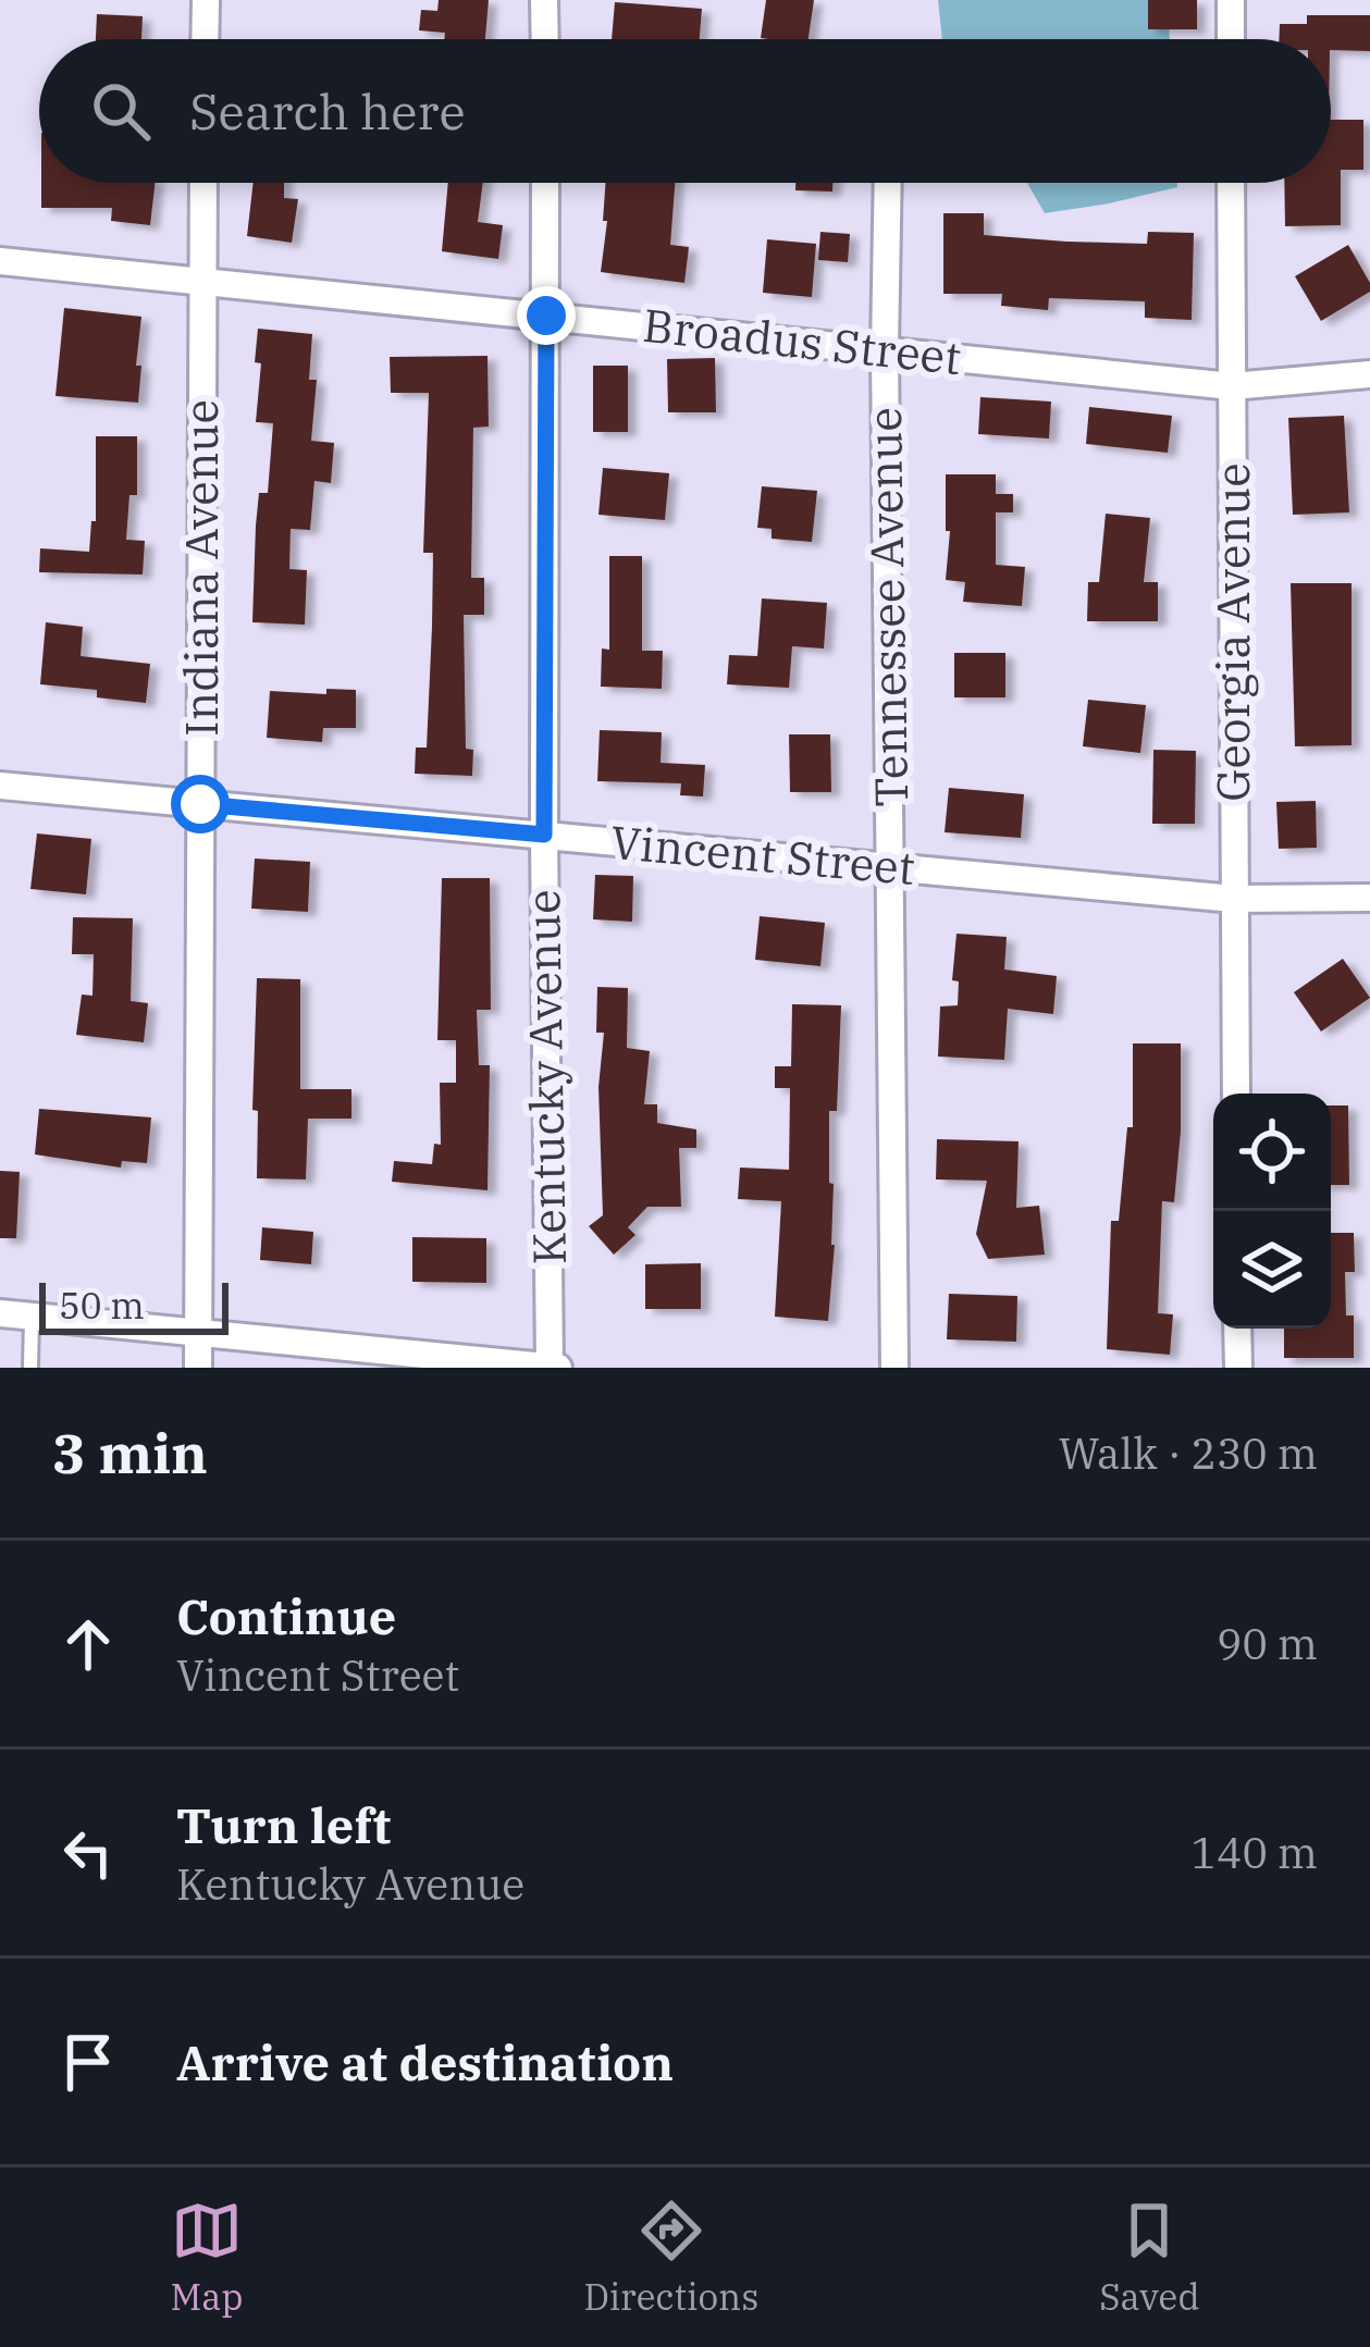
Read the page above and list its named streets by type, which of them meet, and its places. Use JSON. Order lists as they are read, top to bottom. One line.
{"streets":{"street":["Broadus Street","Indiana Avenue","Tennessee Avenue","Georgia Avenue","Vincent Street","Kentucky Avenue"]},"crossings":[["Broadus Street","Indiana Avenue"],["Broadus Street","Tennessee Avenue"],["Broadus Street","Georgia Avenue"],["Broadus Street","Kentucky Avenue"],["Indiana Avenue","Vincent Street"],["Tennessee Avenue","Vincent Street"],["Georgia Avenue","Vincent Street"],["Vincent Street","Kentucky Avenue"]],"scale_bar":"50 m","page":{"search":"Search here","scale":"50 m","heading":["3 min","Walk · 230 m"],"list":[["Continue","Vincent Street","90 m"],["Turn left","Kentucky Avenue","140 m"],"Arrive at destination"],"nav":["Map","Directions","Saved"]}}
